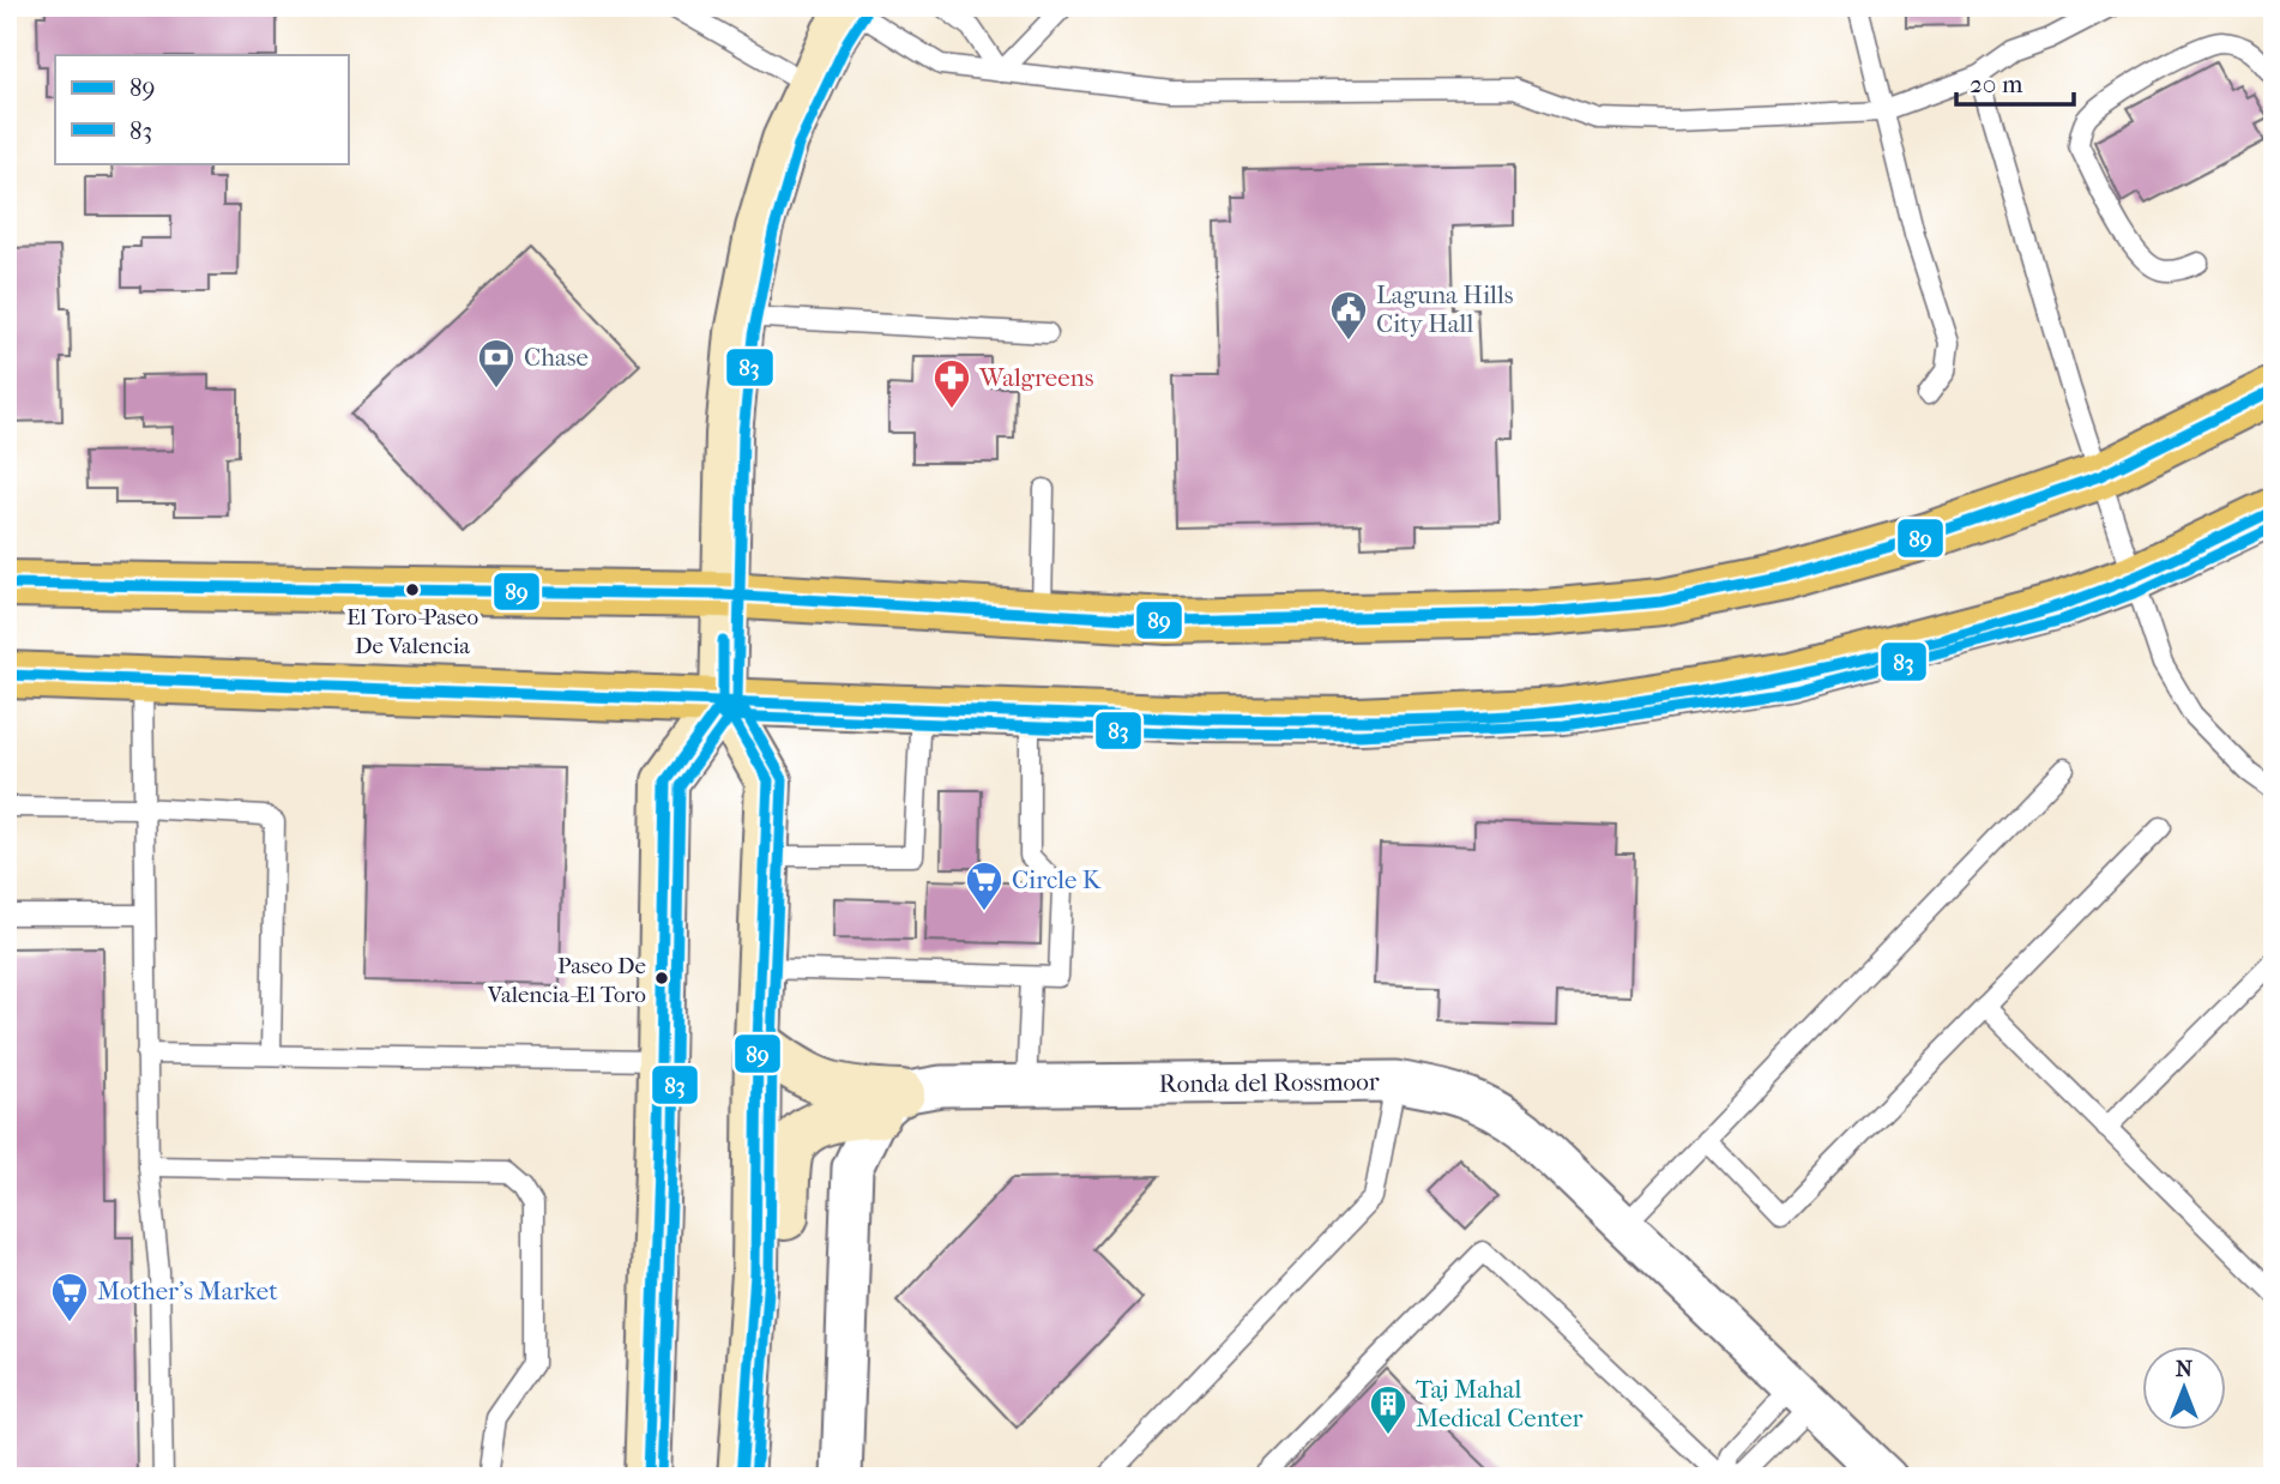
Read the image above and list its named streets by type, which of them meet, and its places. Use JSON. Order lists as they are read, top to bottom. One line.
{"streets":{"street":["Ronda del Rossmoor"]},"places":{"public building":["Laguna Hills City Hall"],"bank":["Chase"],"pharmacy":["Walgreens"],"other":["El Toro-Paseo De Valencia","Paseo De Valencia-El Toro"],"supermarket":["Circle K","Mother's Market"],"building":["Taj Mahal Medical Center"]},"lines":["transit line 83","transit line 89"],"legend":["89","83"],"scale_bar":"20 m","north":"top"}
